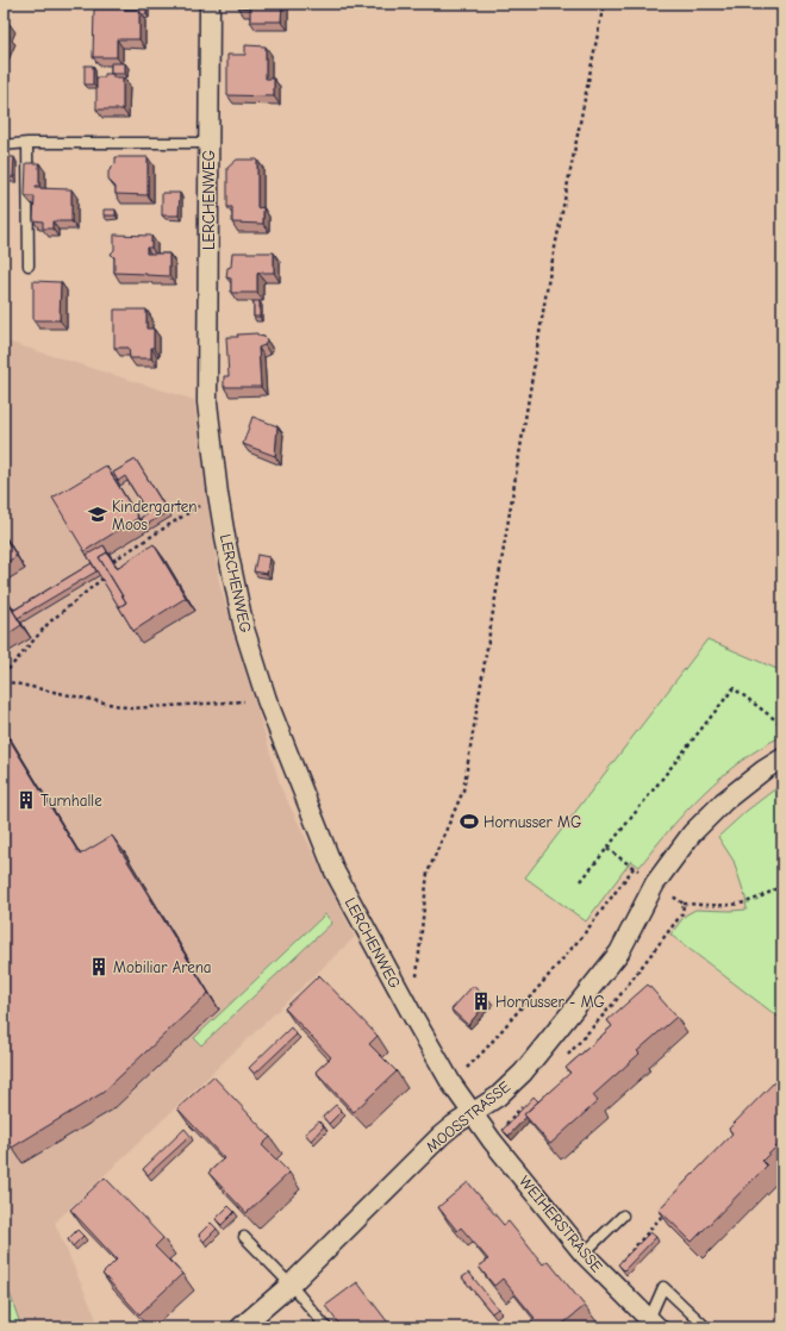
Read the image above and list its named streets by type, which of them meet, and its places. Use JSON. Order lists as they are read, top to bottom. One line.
{"streets":{"street":["LERCHENWEG","MOOSSTRASSE","WEIHERSTRASSE"]},"crossings":[["LERCHENWEG","MOOSSTRASSE"],["LERCHENWEG","WEIHERSTRASSE"],["MOOSSTRASSE","WEIHERSTRASSE"]],"places":{"school or university":["Kindergarten Moos"],"building":["Turnhalle","Mobiliar Arena","Hornusser - MG"],"sports":["Hornusser MG"]}}
